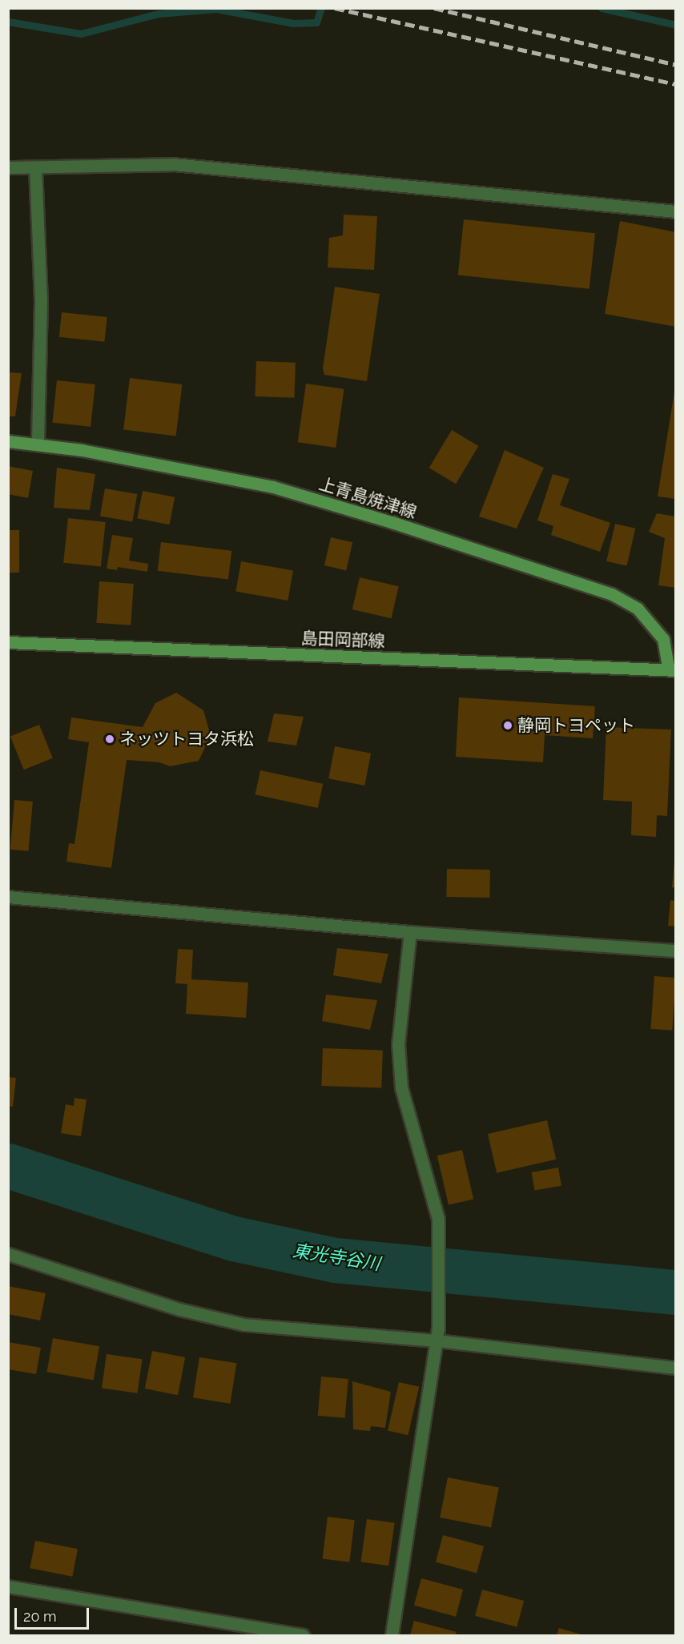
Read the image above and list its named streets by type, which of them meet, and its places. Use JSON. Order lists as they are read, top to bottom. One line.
{"streets":{"main road":["上青島焼津線","島田岡部線"]},"crossings":[["上青島焼津線","島田岡部線"]],"water":["東光寺谷川"],"places":["静岡トヨペット","ネッツトヨタ浜松"],"scale_bar":"20 m"}
